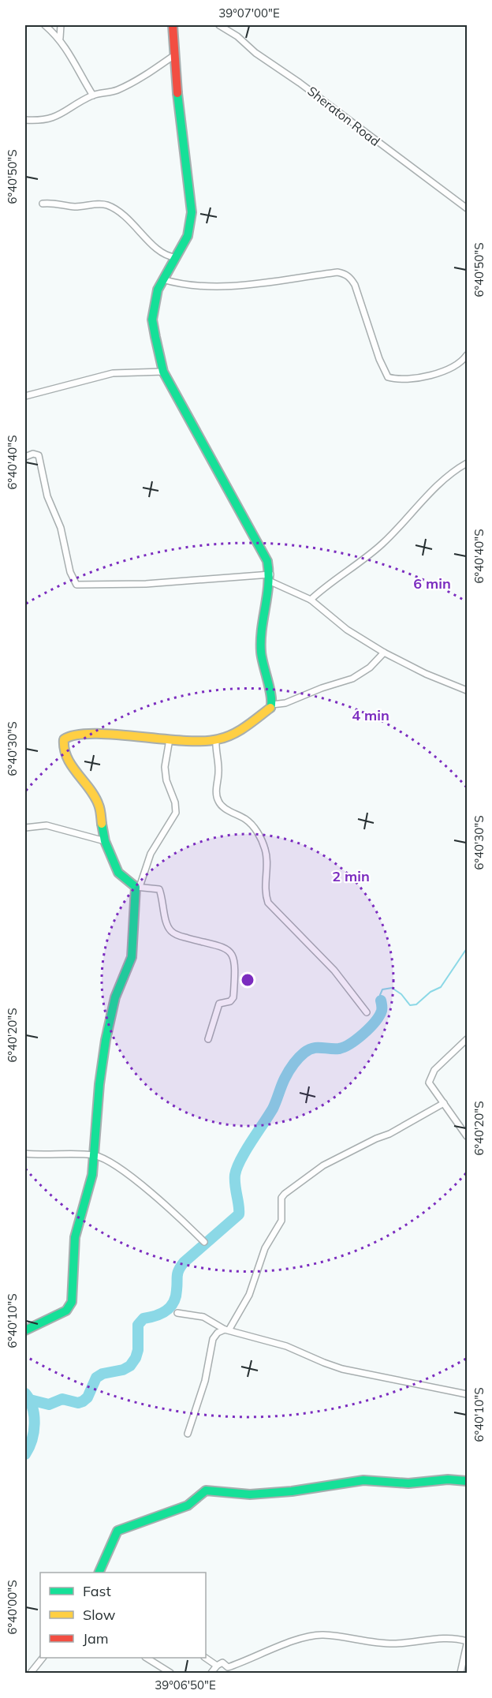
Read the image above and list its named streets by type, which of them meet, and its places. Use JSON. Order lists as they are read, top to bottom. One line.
{"streets":{"street":["Sheraton Road"]},"legend":["Fast","Slow","Jam"],"coordinates":["39°07'00\"E","6°40'50\"S","6°40'40\"S","6°40'30\"S","6°40'20\"S","6°40'10\"S","6°40'00\"S","39°06'50\"E"],"rings":["6 min","4 min","2 min"]}
